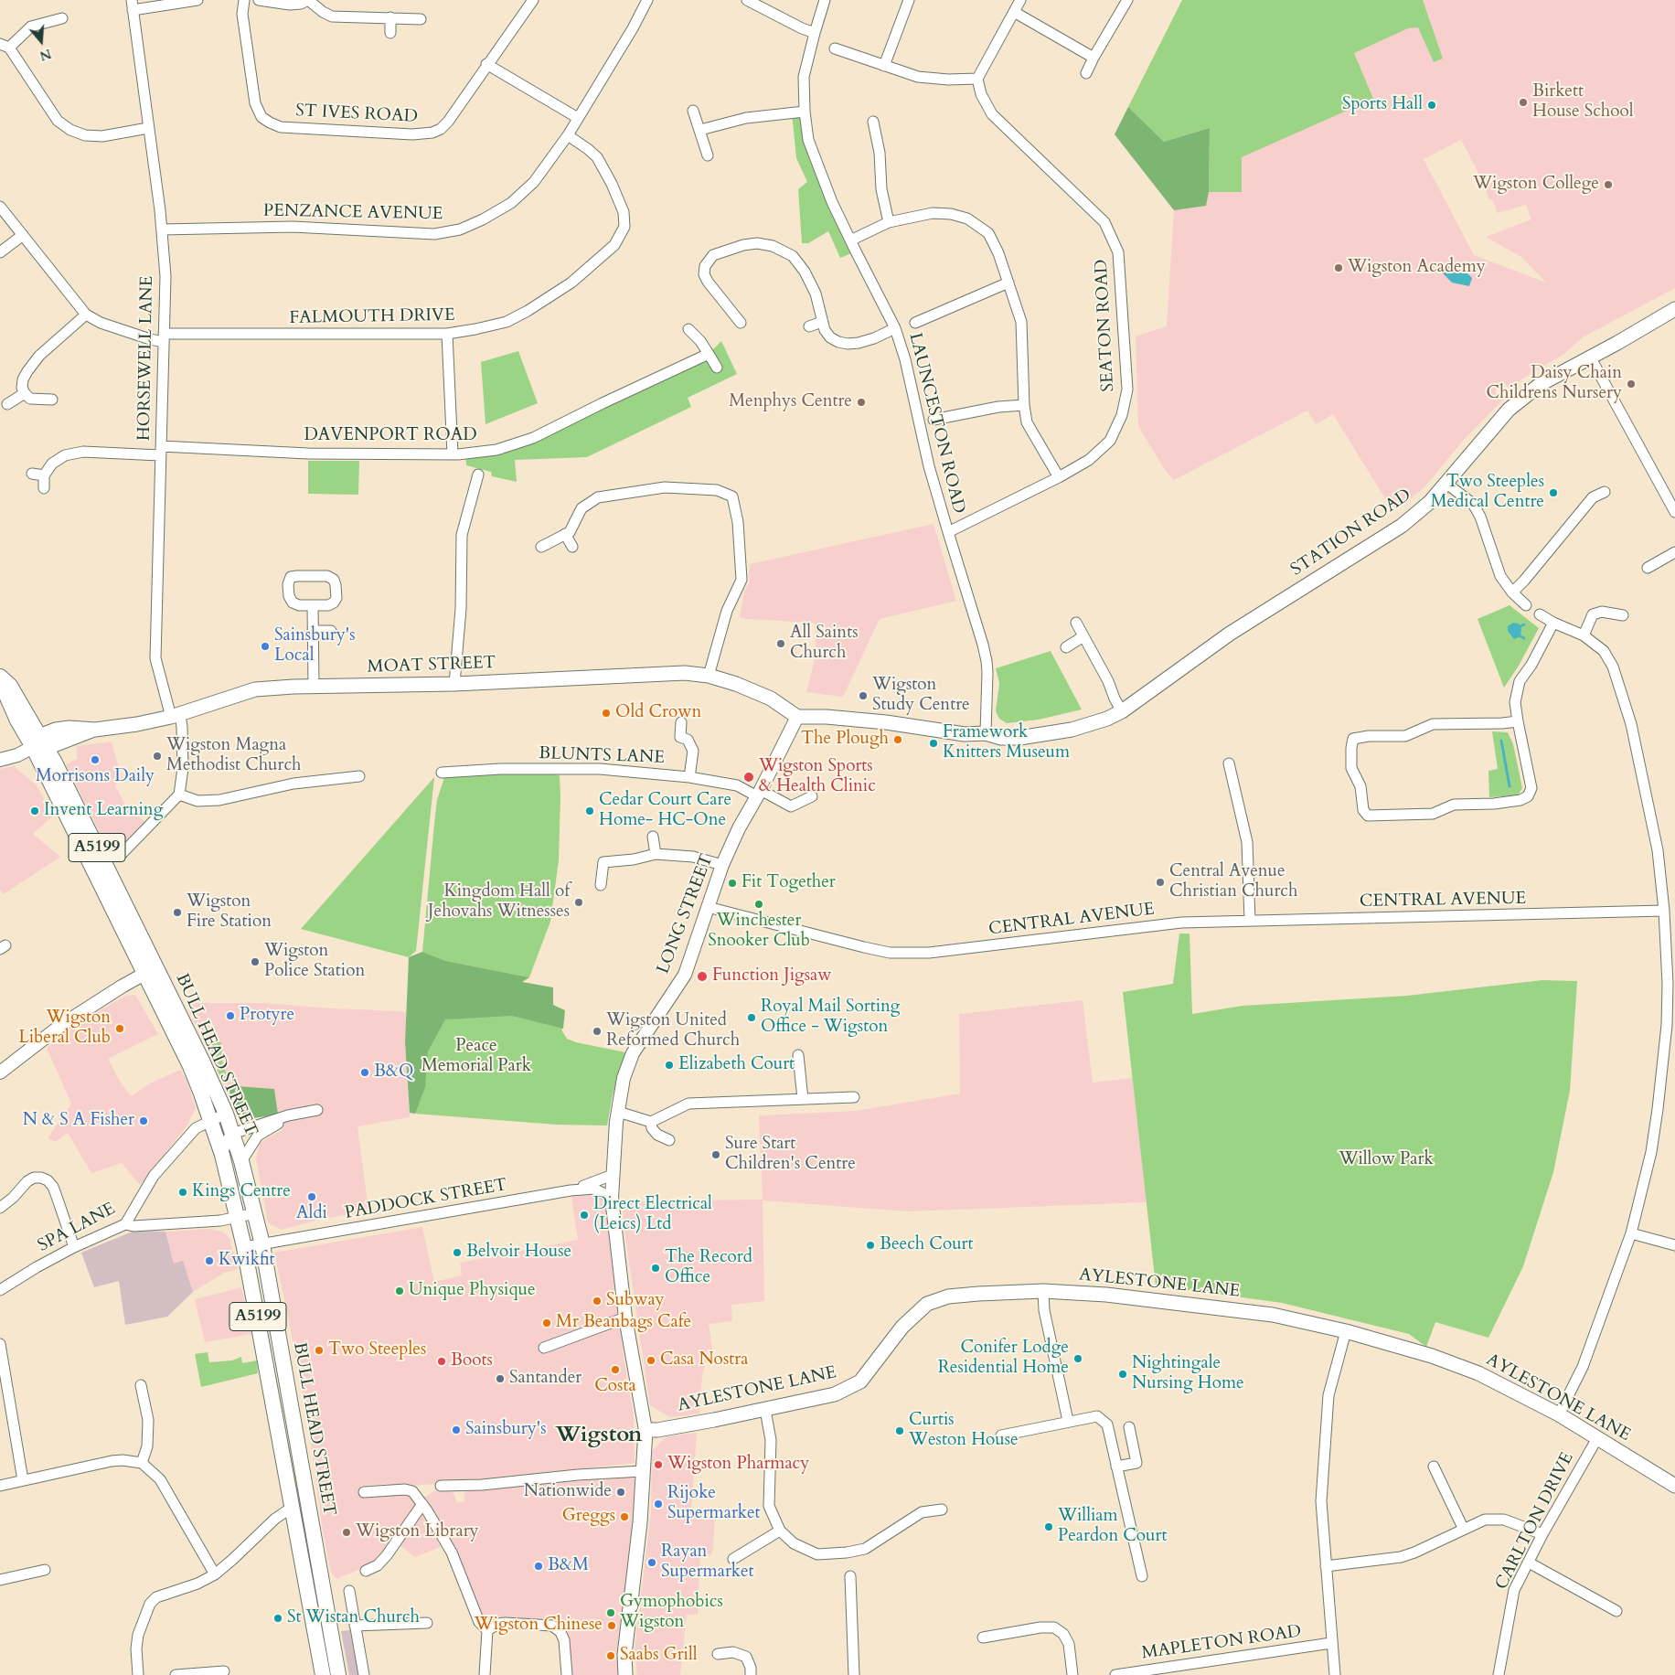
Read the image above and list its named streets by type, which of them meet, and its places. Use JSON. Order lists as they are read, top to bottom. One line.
{"streets":{"main road":["STATION ROAD","MOAT STREET","A5199","BULL HEAD STREET","AYLESTONE LANE"],"street":["ST IVES ROAD","PENZANCE AVENUE","FALMOUTH DRIVE","SEATON ROAD","HORSEWELL LANE","LAUNCESTON ROAD","DAVENPORT ROAD","BLUNTS LANE","CENTRAL AVENUE","LONG STREET","PADDOCK STREET","SPA LANE","CARLTON DRIVE","MAPLETON ROAD"]},"crossings":[["PENZANCE AVENUE","FALMOUTH DRIVE"],["PENZANCE AVENUE","HORSEWELL LANE"],["FALMOUTH DRIVE","HORSEWELL LANE"],["SEATON ROAD","LAUNCESTON ROAD"],["HORSEWELL LANE","DAVENPORT ROAD"],["HORSEWELL LANE","MOAT STREET"],["LAUNCESTON ROAD","STATION ROAD"],["STATION ROAD","MOAT STREET"],["STATION ROAD","LONG STREET"],["MOAT STREET","LONG STREET"],["MOAT STREET","BULL HEAD STREET"],["BLUNTS LANE","LONG STREET"],["CENTRAL AVENUE","LONG STREET"],["LONG STREET","PADDOCK STREET"],["LONG STREET","AYLESTONE LANE"],["BULL HEAD STREET","PADDOCK STREET"],["BULL HEAD STREET","SPA LANE"],["AYLESTONE LANE","CARLTON DRIVE"]],"districts":["Wigston"],"parks":["Peace Memorial Park","Willow Park"],"places":["Birkett House School","Sports Hall","Wigston College","Wigston Academy","Daisy Chain Childrens Nursery","Menphys Centre","Two Steeples Medical Centre","All Saints Church","Sainsbury's Local","Wigston Study Centre","Old Crown","The Plough","Framework Knitters Museum","Wigston Magna Methodist Church","Morrisons Daily","Wigston Sports & Health Clinic","Invent Learning","Cedar Court Care Home- HC-One","Central Avenue Christian Church","Fit Together","Kingdom Hall of Jehovahs Witnesses","Winchester Snooker Club","Wigston Fire Station","Wigston Police Station","Function Jigsaw","Protyre","Royal Mail Sorting Office - Wigston","Wigston Liberal Club","Wigston United Reformed Church","Elizabeth Court","B&Q","N & S A Fisher","Sure Start Children's Centre","Kings Centre","Aldi","Direct Electrical (Leics) Ltd","Beech Court","Belvoir House","Kwikfit","The Record Office","Unique Physique","Subway","Mr Beanbags Cafe","Two Steeples","Conifer Lodge Residential Home","Casa Nostra","Boots","Costa","Nightingale Nursing Home","Santander","Sainsbury's","Curtis Weston House","Wigston Pharmacy","Nationwide","Rijoke Supermarket","Greggs","William Peardon Court","Wigston Library","Rayan Supermarket","B&M","Gymophobics Wigston","St Wistan Church","Wigston Chinese","Saabs Grill"],"north":"bottom"}
